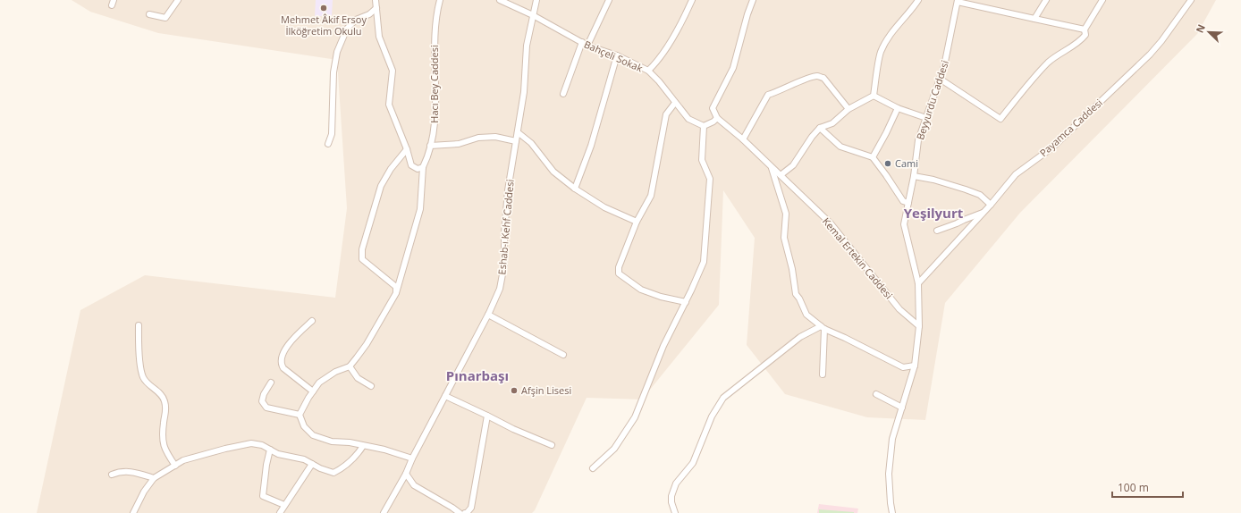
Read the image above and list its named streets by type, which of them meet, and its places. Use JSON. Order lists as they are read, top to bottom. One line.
{"streets":{"street":["Bahçeli Sokak","Hacı Bey Caddesi","Beyyurdu Caddesi","Payamca Caddesi","Eshab-ı Kehf Caddesi","Kemal Ertekin Caddesi"]},"crossings":[["Bahçeli Sokak","Eshab-ı Kehf Caddesi"],["Beyyurdu Caddesi","Payamca Caddesi"],["Beyyurdu Caddesi","Kemal Ertekin Caddesi"]],"districts":["Yeşilyurt","Pınarbaşı"],"places":["Mehmet Âkif Ersoy İlköğretim Okulu","Cami","Afşin Lisesi"],"scale_bar":"100 m","north":"top left"}
